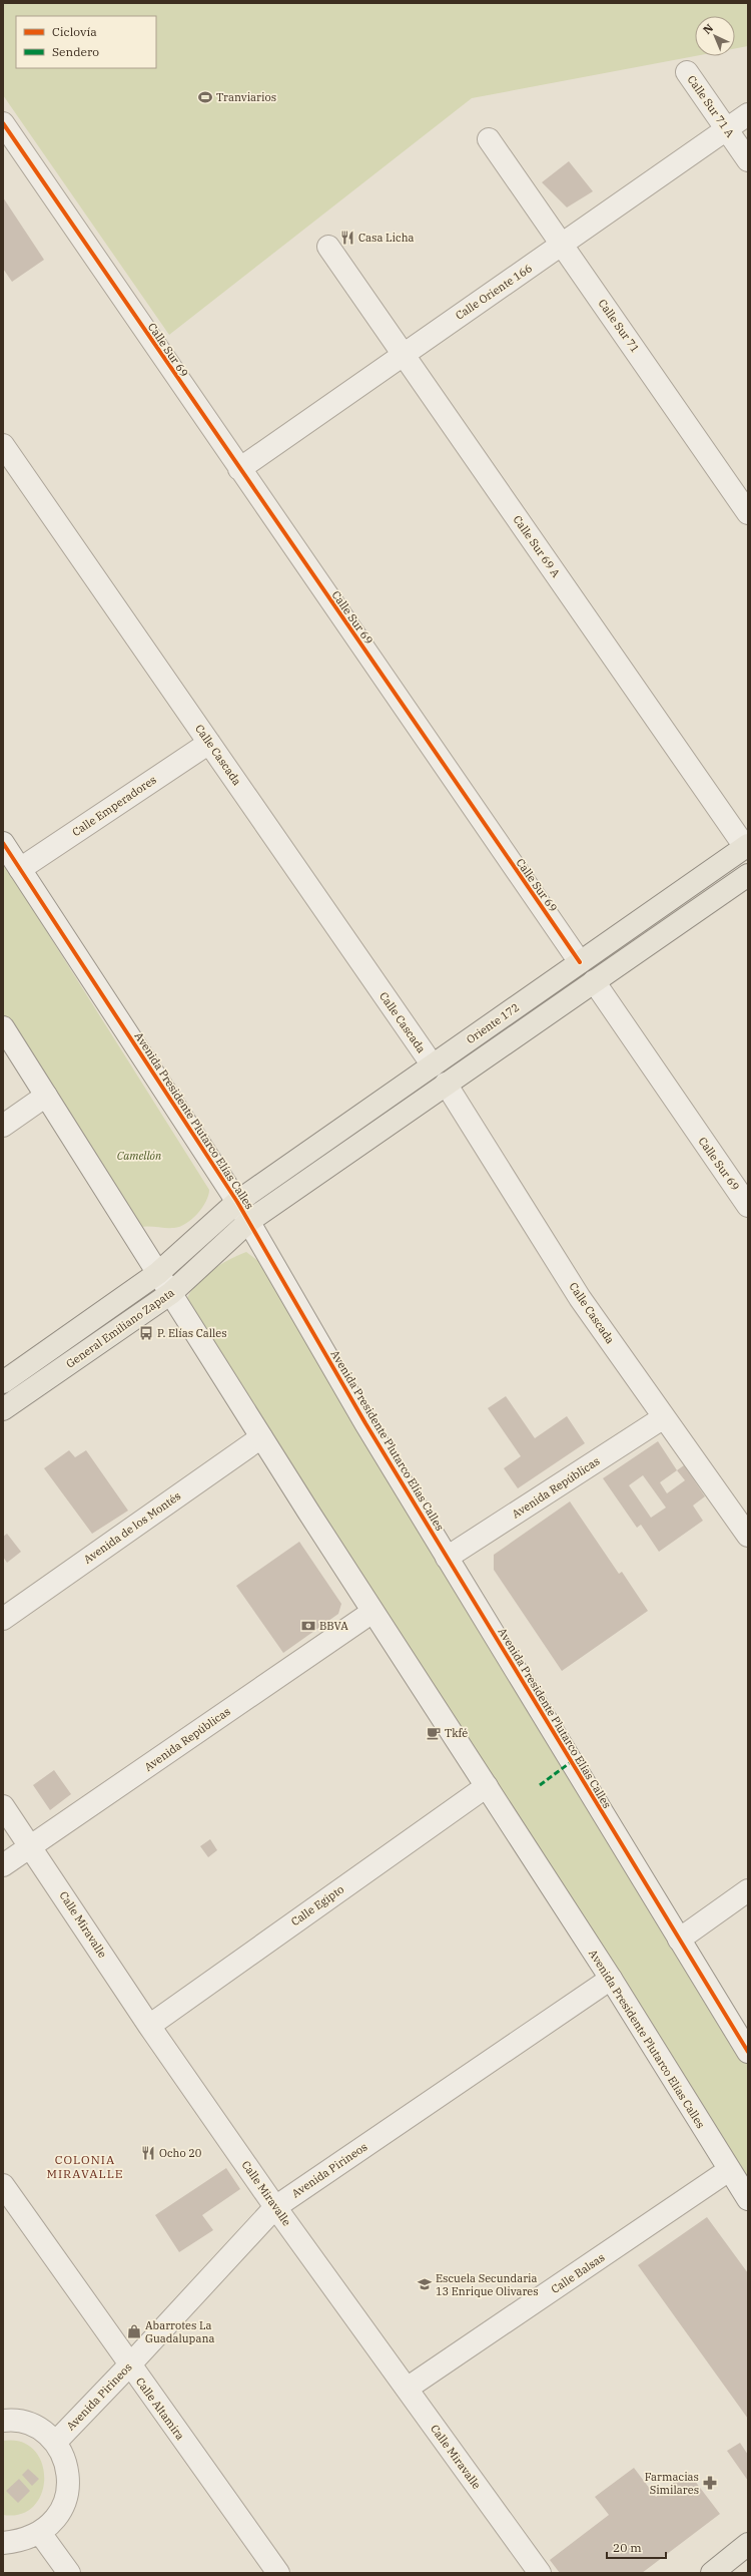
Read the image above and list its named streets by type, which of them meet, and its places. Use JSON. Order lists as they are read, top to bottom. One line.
{"streets":{"main road":["Oriente 172","General Emiliano Zapata"],"street":["Calle Sur 71 A","Calle Oriente 166","Calle Sur 71","Calle Sur 69","Calle Sur 69 A","Calle Cascada","Calle Emperadores","Avenida Presidente Plutarco Elías Calles","Avenida Repúblicas","Avenida de los Montés","Calle Egipto","Calle Miravalle","Avenida Pirineos","Calle Balsas","Calle Altamira"]},"crossings":[["Calle Sur 71 A","Calle Oriente 166"],["Calle Oriente 166","Calle Sur 71"],["Calle Oriente 166","Calle Sur 69"],["Calle Oriente 166","Calle Sur 69 A"],["Calle Sur 69","Oriente 172"],["Calle Sur 69 A","Oriente 172"],["Calle Cascada","Calle Emperadores"],["Calle Cascada","Oriente 172"],["Calle Cascada","Avenida Repúblicas"],["Calle Emperadores","Avenida Presidente Plutarco Elías Calles"],["Oriente 172","Avenida Presidente Plutarco Elías Calles"],["Oriente 172","General Emiliano Zapata"],["Avenida Presidente Plutarco Elías Calles","General Emiliano Zapata"],["Avenida Presidente Plutarco Elías Calles","Avenida Repúblicas"],["Avenida Presidente Plutarco Elías Calles","Avenida de los Montés"],["Avenida Presidente Plutarco Elías Calles","Calle Egipto"],["Avenida Presidente Plutarco Elías Calles","Avenida Pirineos"],["Avenida Presidente Plutarco Elías Calles","Calle Balsas"],["Avenida Repúblicas","Calle Miravalle"],["Calle Egipto","Calle Miravalle"],["Calle Miravalle","Avenida Pirineos"],["Calle Miravalle","Calle Balsas"],["Avenida Pirineos","Calle Altamira"]],"districts":["COLONIA MIRAVALLE"],"parks":["Camellón"],"places":{"sports":["Tranviarios"],"restaurant":["Casa Licha","Ocho 20"],"bus stop":["P. Elías Calles"],"bank":["BBVA"],"cafe":["Tkfé"],"school or university":["Escuela Secundaria 13 Enrique Olivares"],"shop":["Abarrotes La Guadalupana"],"pharmacy":["Farmacias Similares"]},"legend":["Ciclovía","Sendero"],"scale_bar":"20 m","north":"top left"}
